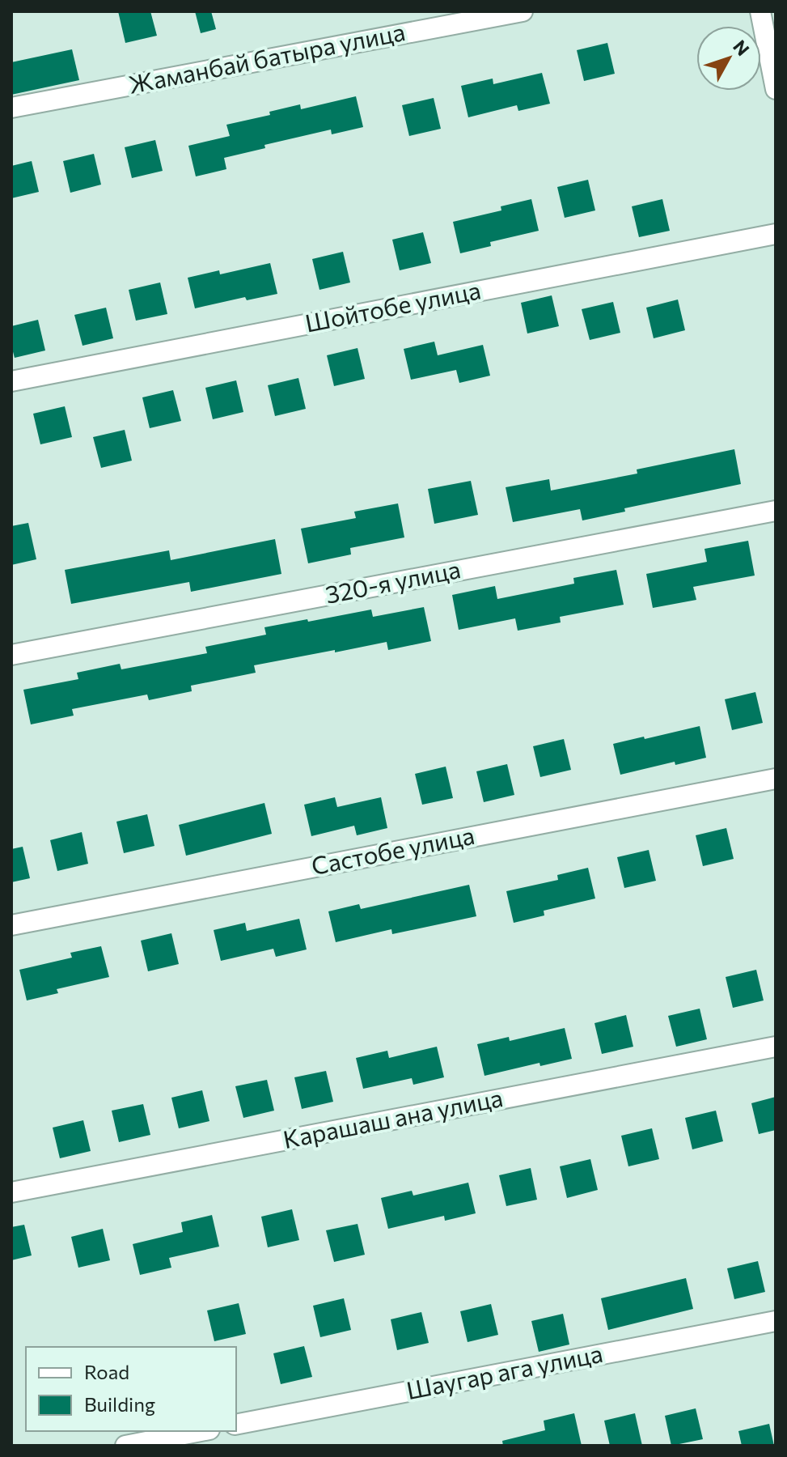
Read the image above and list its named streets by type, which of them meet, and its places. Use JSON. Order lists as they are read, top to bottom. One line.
{"streets":{"street":["Жаманбай батыра улица","Шойтобе улица","320-я улица","Састобе улица","Карашаш ана улица","Шаугар ага улица"]},"legend":["Road","Building"],"north":"top right"}
